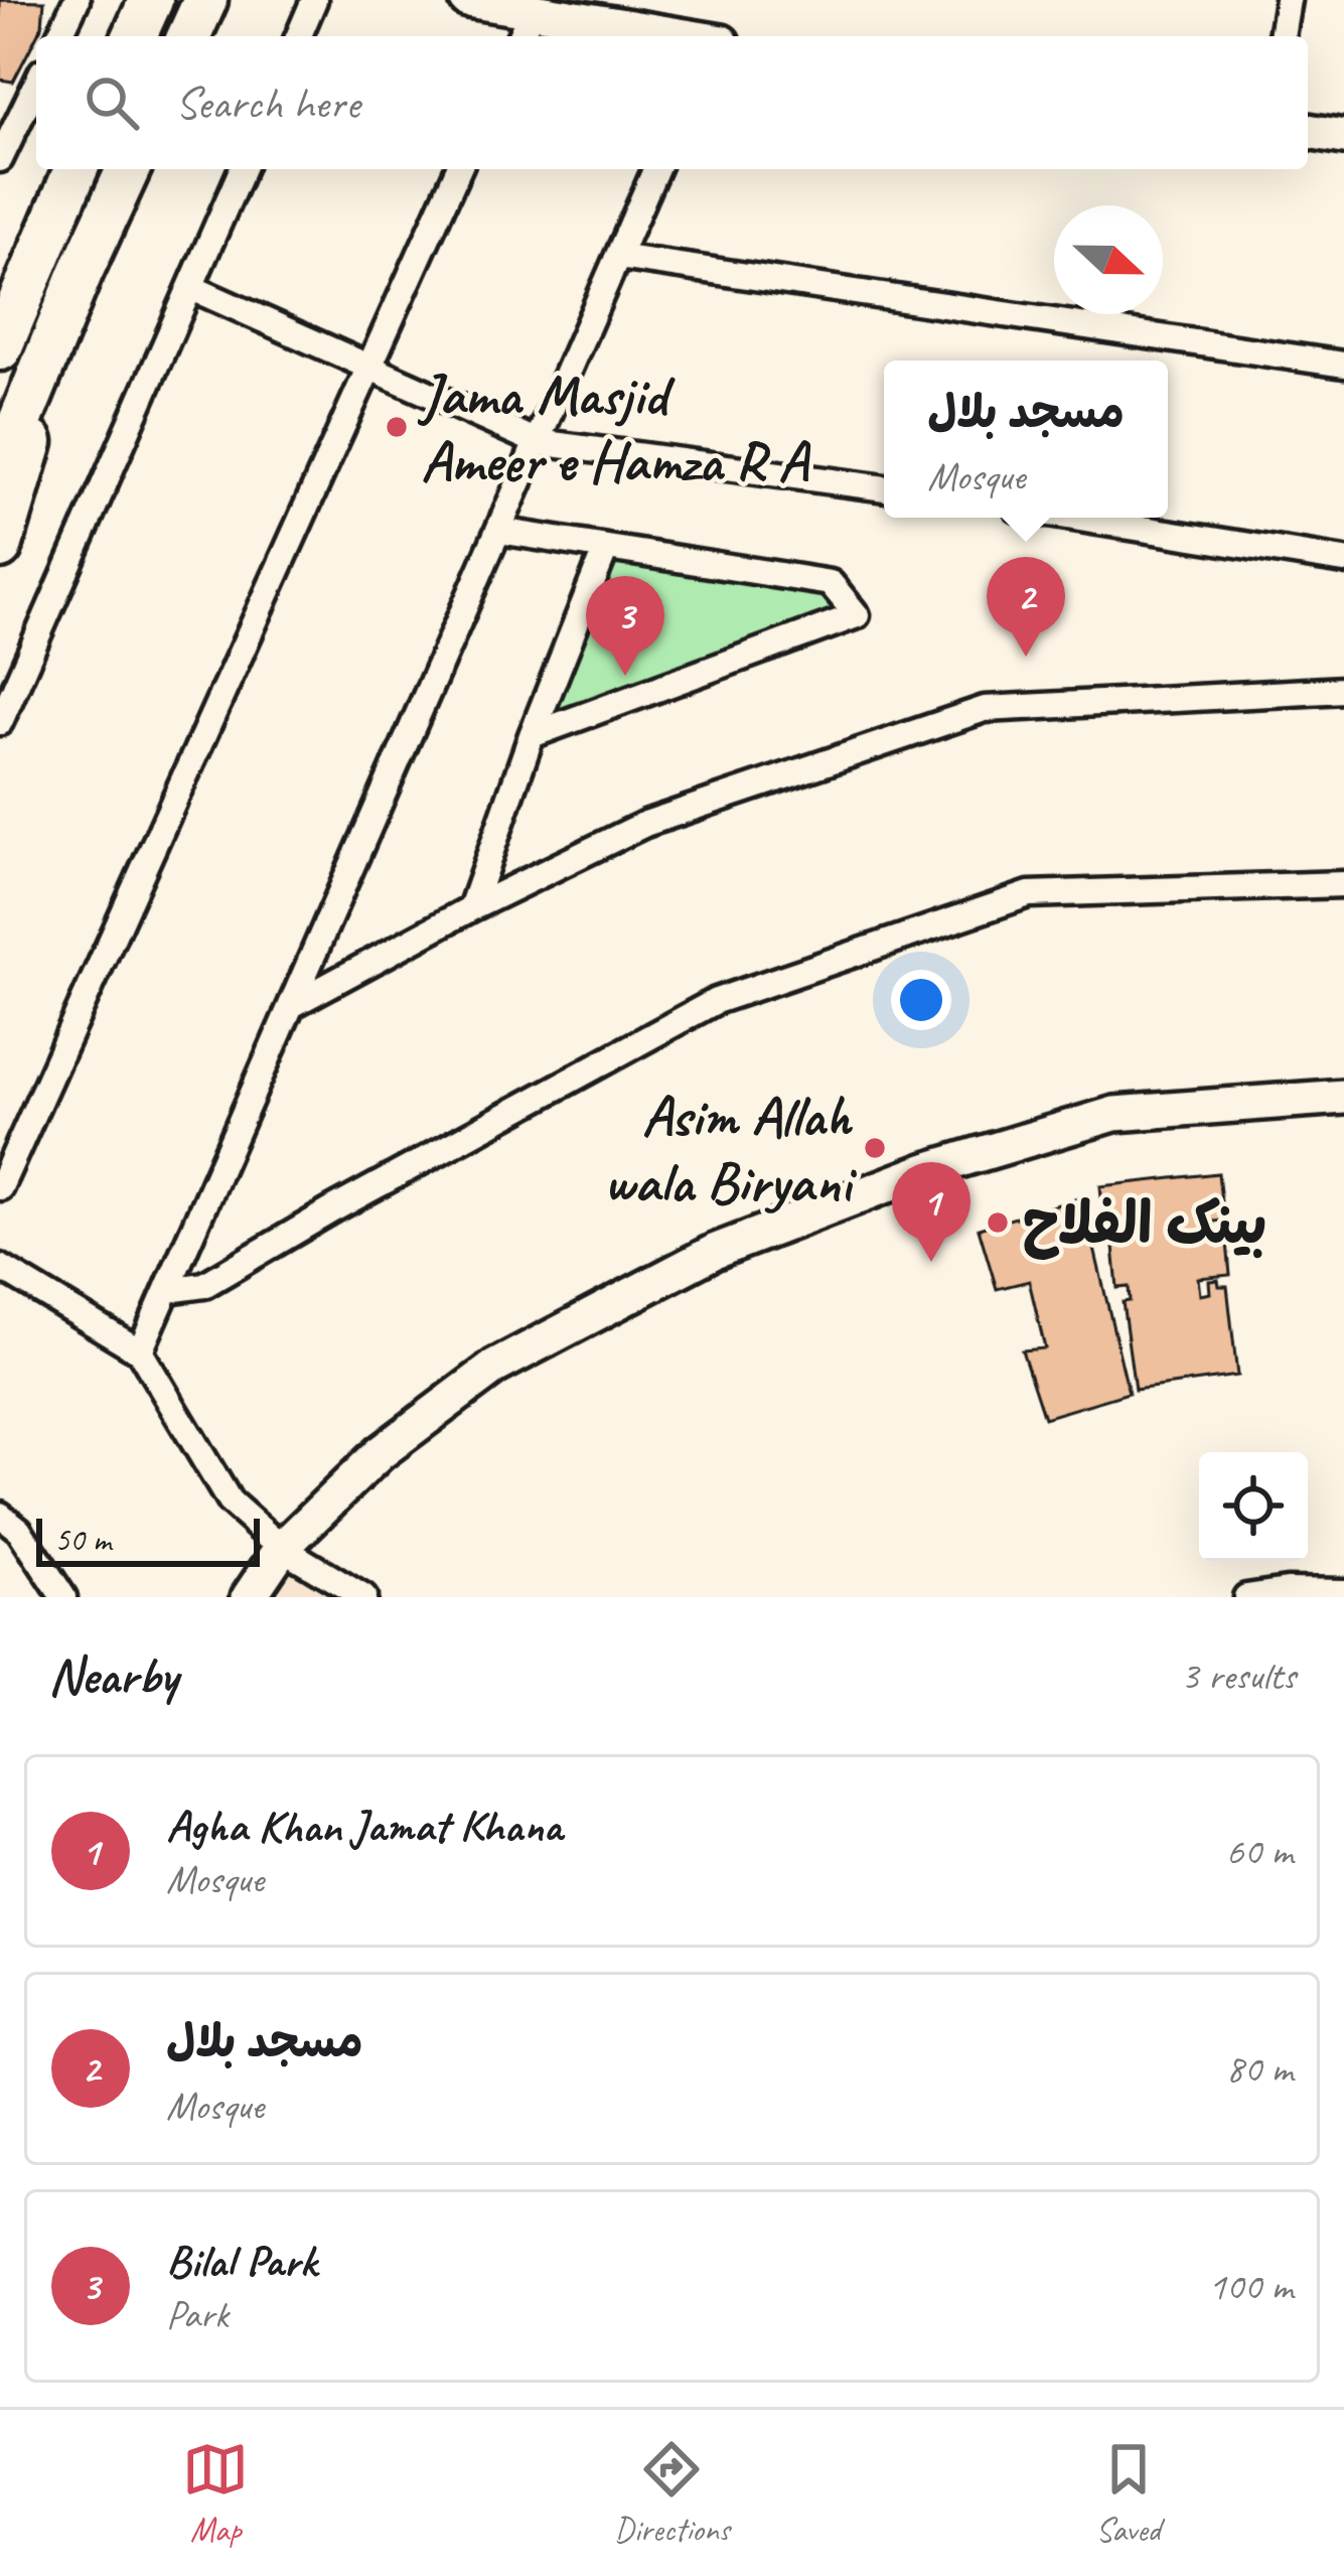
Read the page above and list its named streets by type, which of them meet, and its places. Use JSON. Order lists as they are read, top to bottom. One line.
{"places":["Jama Masjid Ameer e Hamza R A","Asim Allah wala Biryani","بینک الفلاح"],"scale_bar":"50 m","north":"right","page":{"search":"Search here","popup":["مسجد بلال","Mosque"],"pins":["2","3","1"],"scale":"50 m","heading":["Nearby","3 results"],"list":[{"mark":"1","name":"Agha Khan Jamat Khana","note":"Mosque","value":"60 m"},{"mark":"2","name":"مسجد بلال","note":"Mosque","value":"80 m"},{"mark":"3","name":"Bilal Park","note":"Park","value":"100 m"}],"nav":["Map","Directions","Saved"]}}
